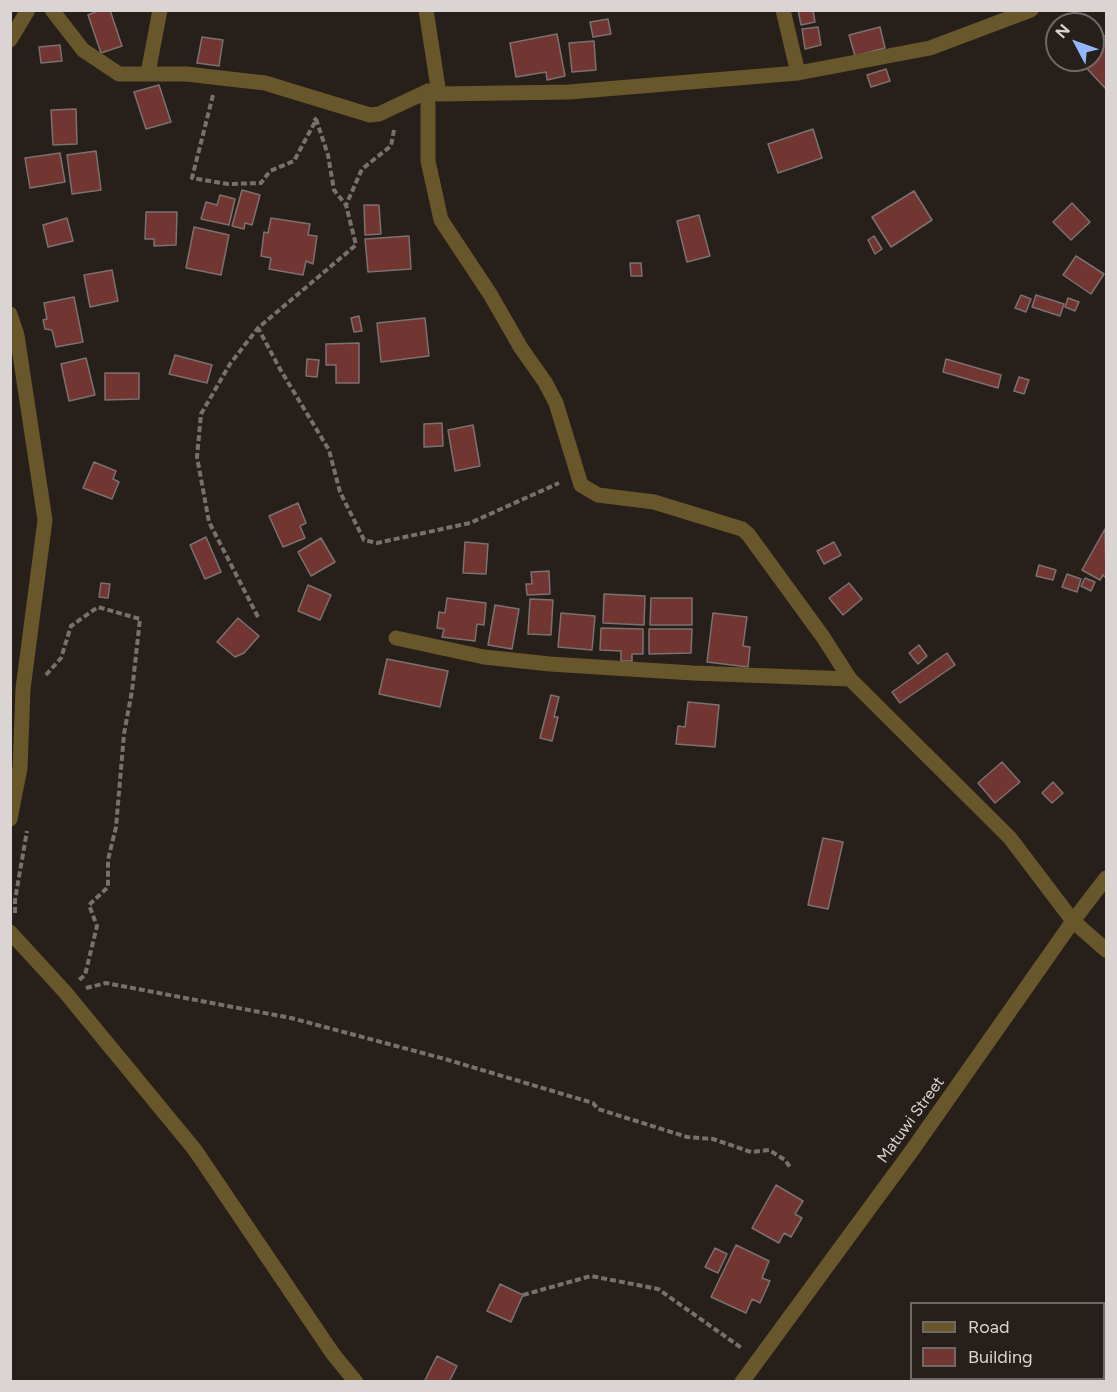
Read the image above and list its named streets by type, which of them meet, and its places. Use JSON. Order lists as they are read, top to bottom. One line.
{"streets":{"street":["Matuwi Street"]},"legend":["Road","Building"],"north":"top left"}
